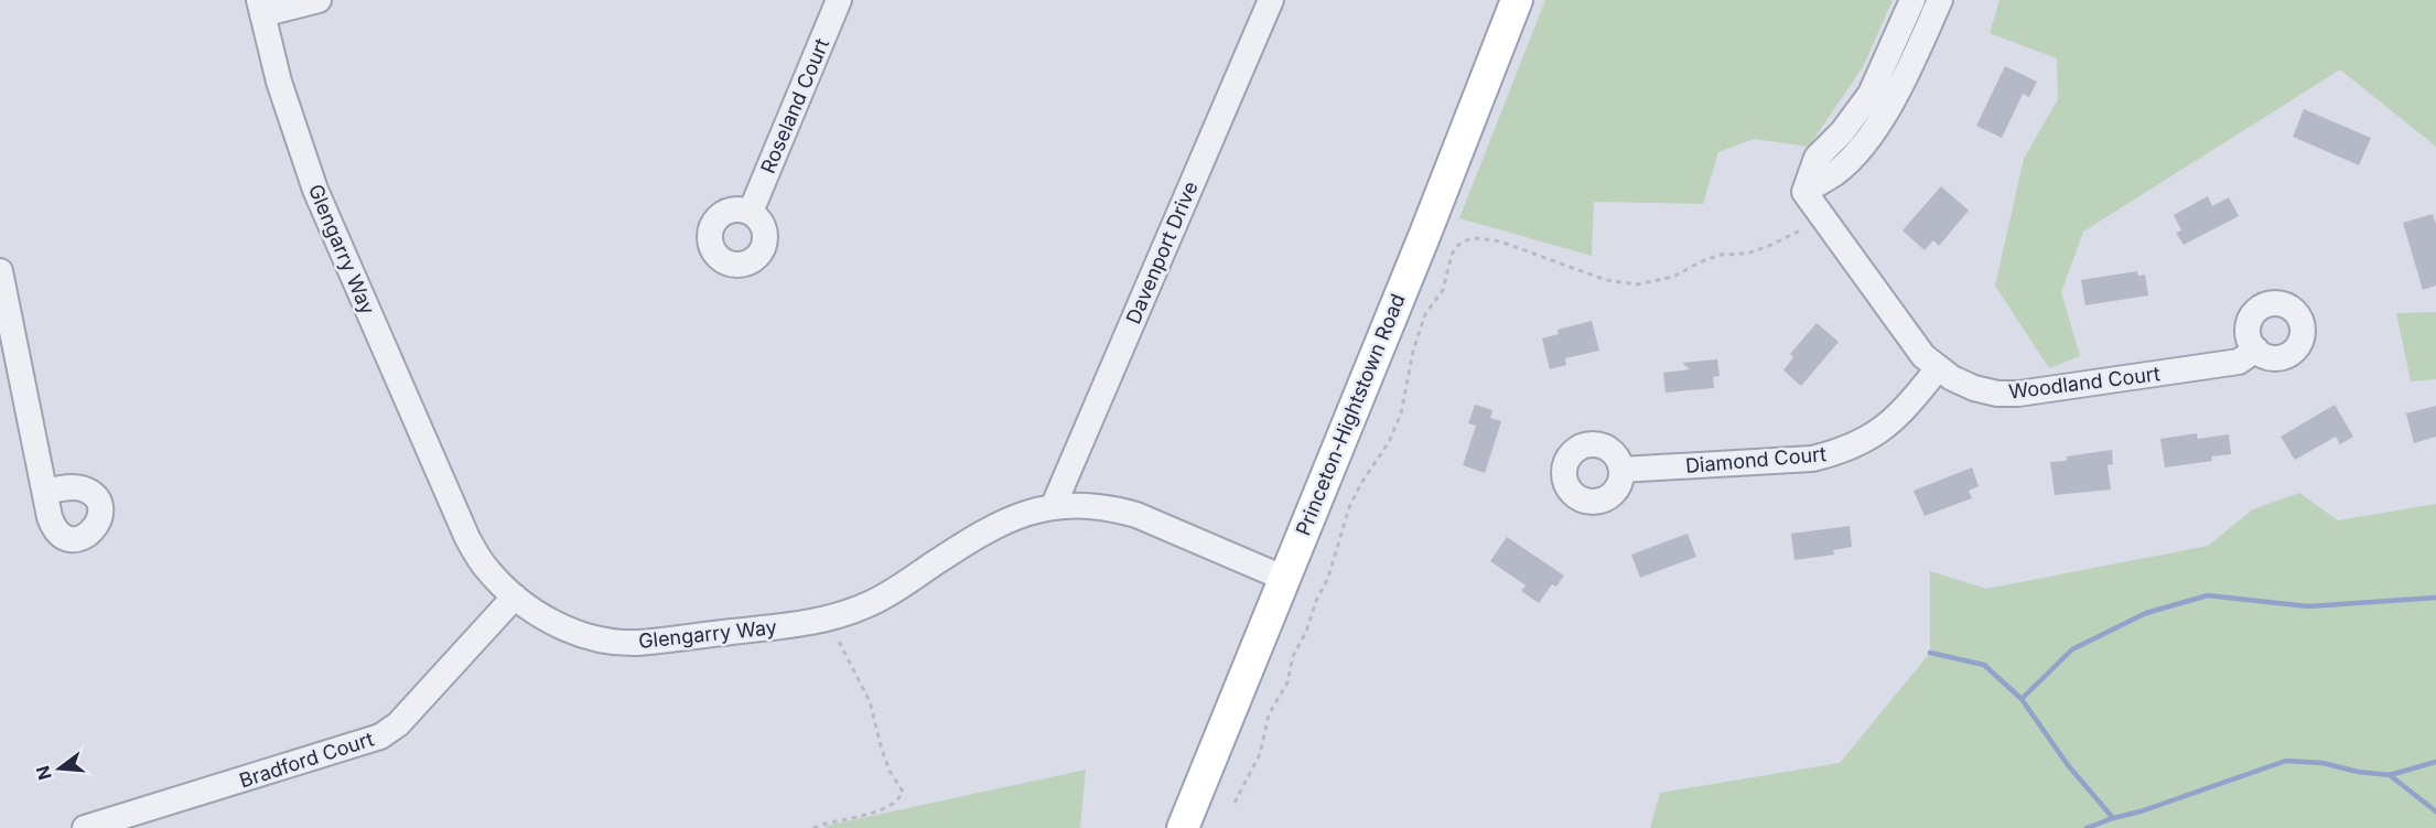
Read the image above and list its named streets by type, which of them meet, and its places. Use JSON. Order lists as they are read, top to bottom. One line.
{"streets":{"main road":["Princeton-Hightstown Road"],"street":["Roseland Court","Glengarry Way","Davenport Drive","Woodland Court","Diamond Court","Bradford Court"]},"crossings":[["Glengarry Way","Davenport Drive"],["Glengarry Way","Princeton-Hightstown Road"],["Glengarry Way","Bradford Court"],["Woodland Court","Diamond Court"]],"north":"left"}
